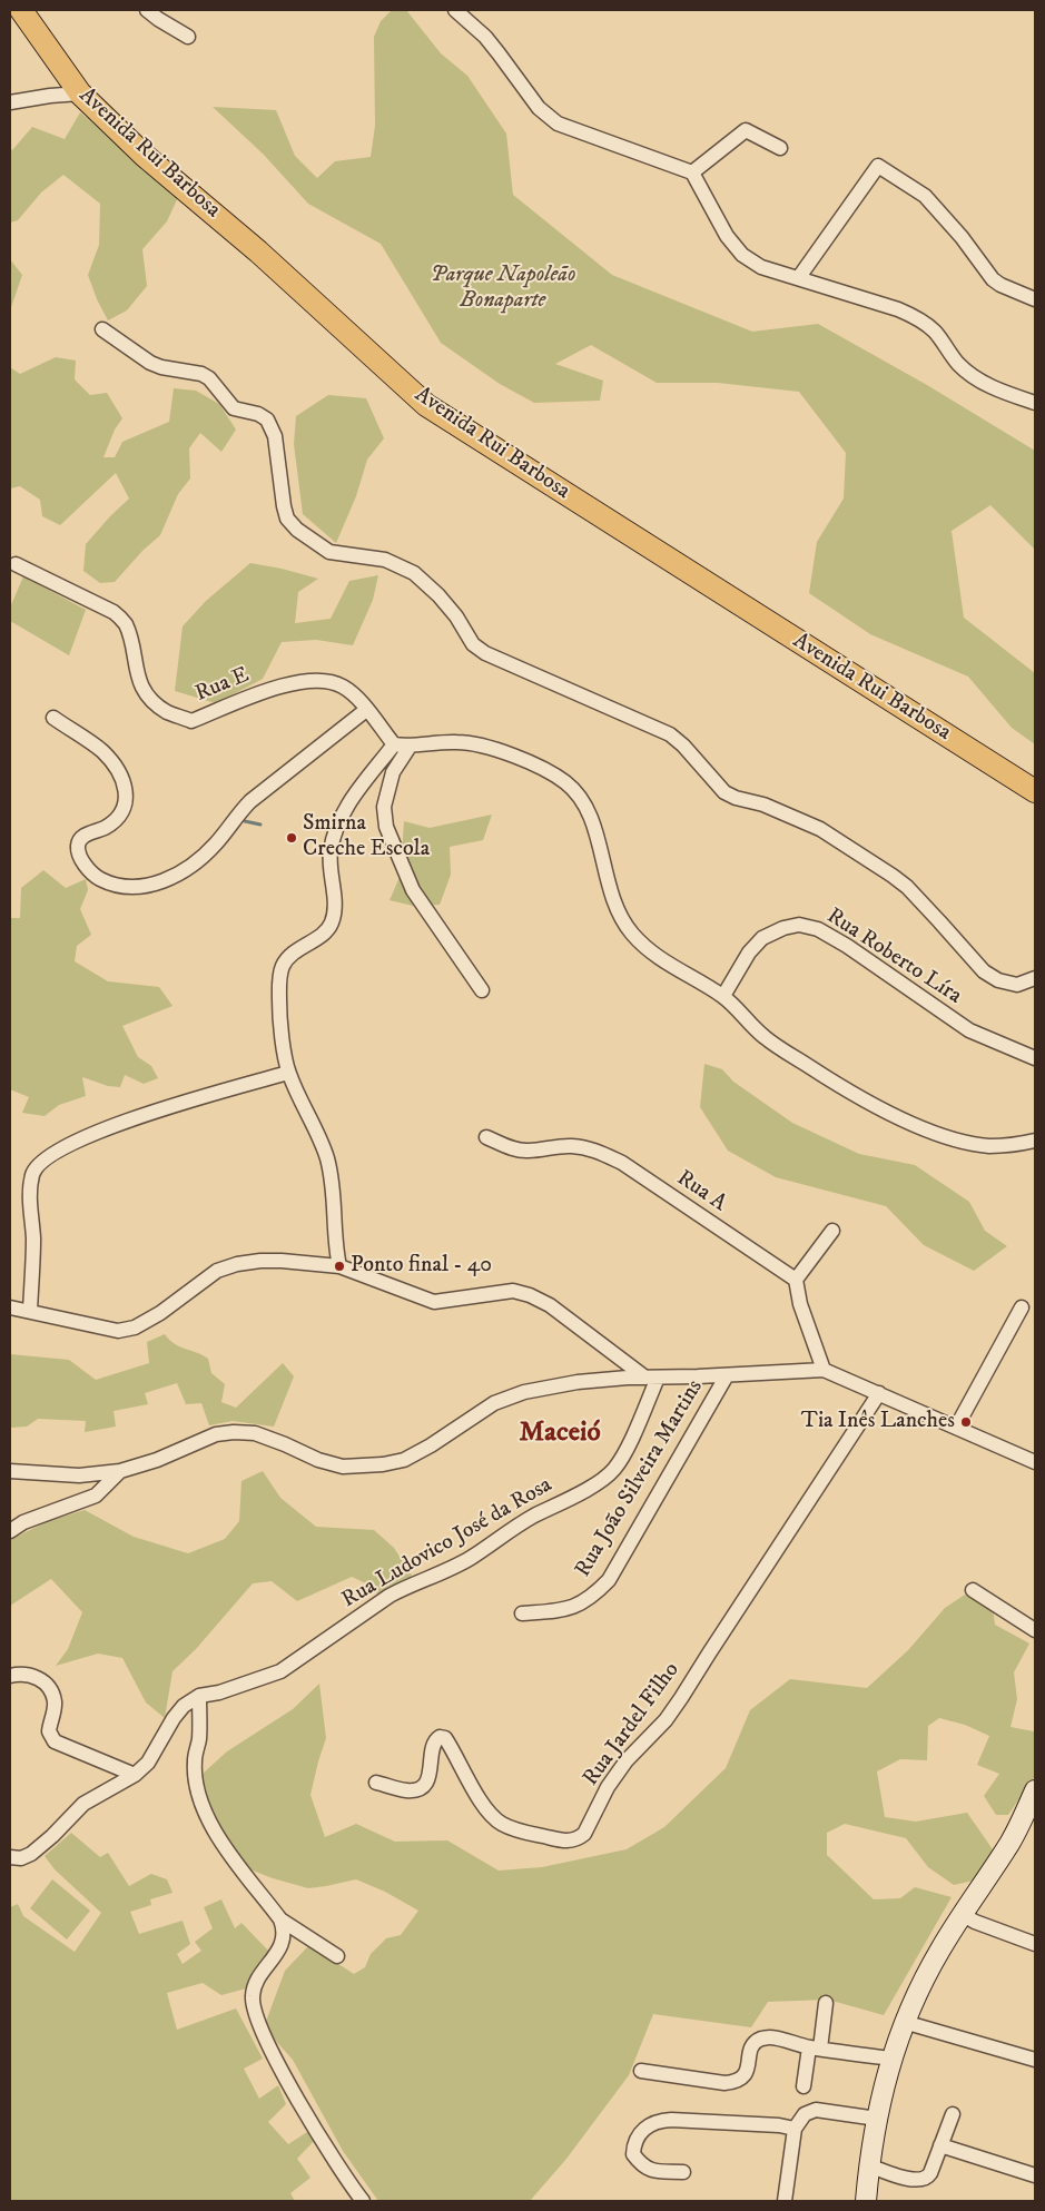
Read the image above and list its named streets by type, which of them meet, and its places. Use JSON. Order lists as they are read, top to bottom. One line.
{"streets":{"main road":["Avenida Rui Barbosa"],"street":["Rua E","Rua Roberto Líra","Rua A","Rua João Silveira Martins","Rua Ludovico José da Rosa","Rua Jardel Filho"]},"districts":["Maceió"],"parks":["Parque Napoleão Bonaparte"],"places":["Smirna Creche Escola","Ponto final - 40","Tia Inês Lanches"]}
